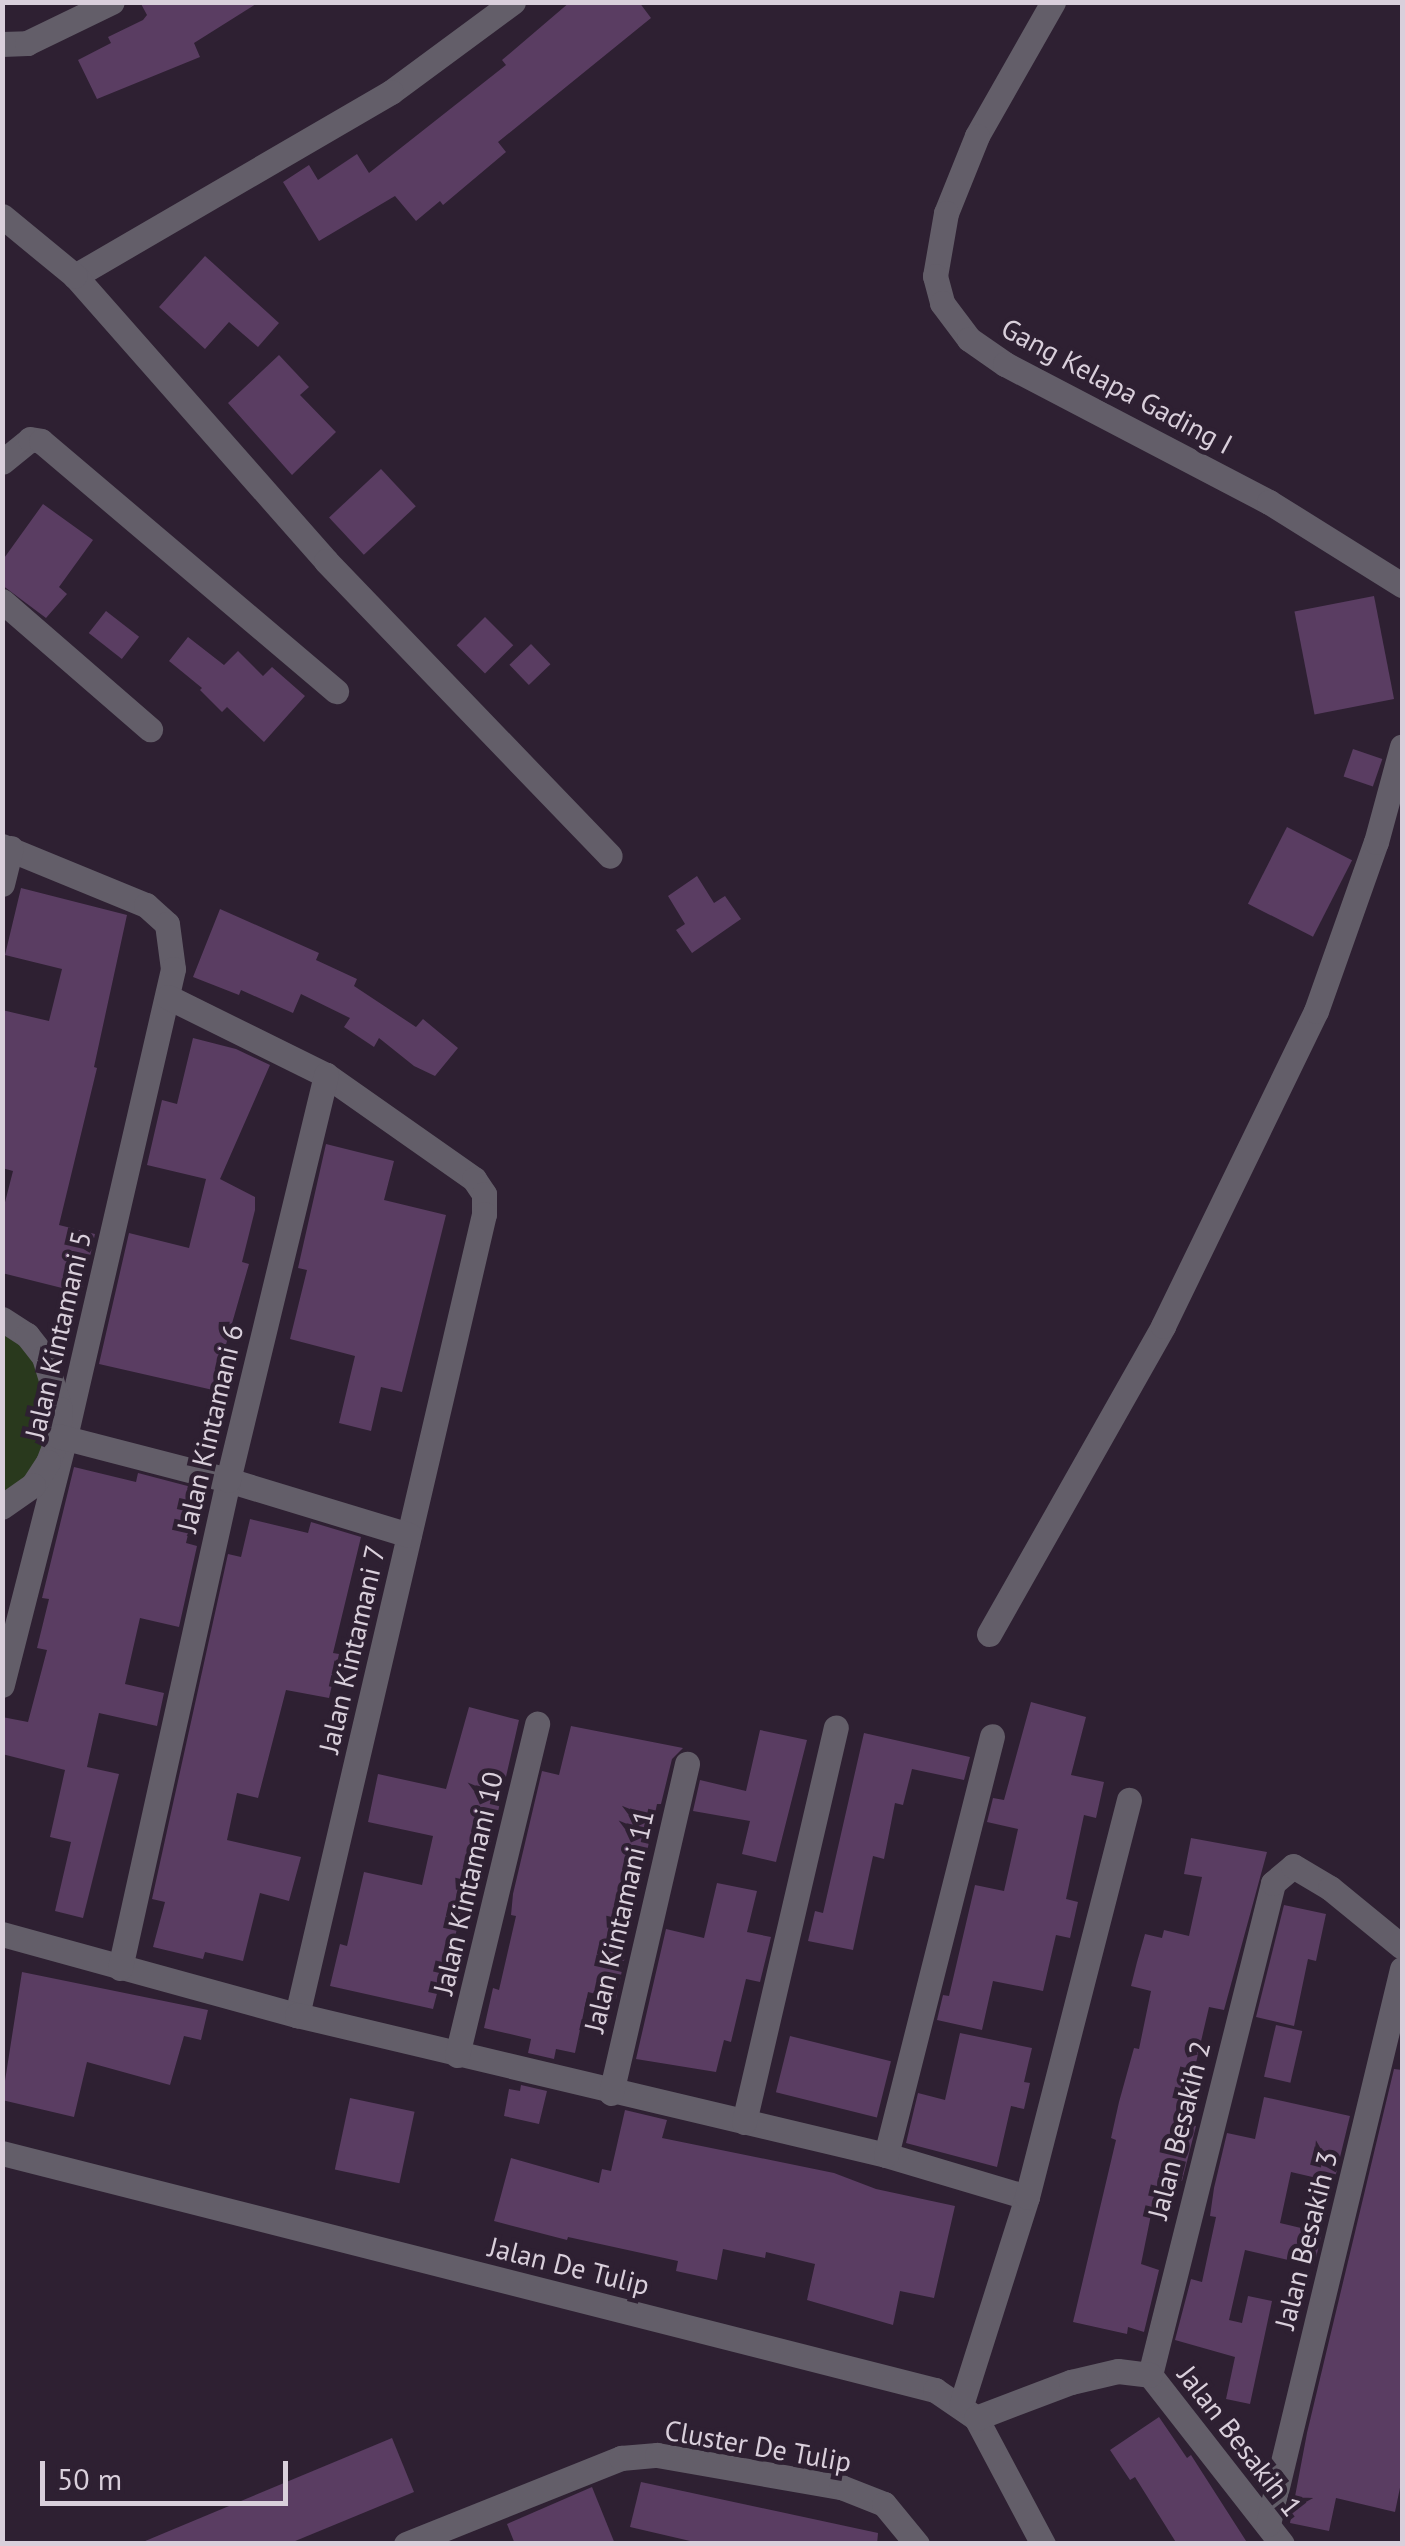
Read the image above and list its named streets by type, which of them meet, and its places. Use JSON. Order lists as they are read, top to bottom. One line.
{"streets":{"street":["Gang Kelapa Gading I","Jalan Kintamani 5","Jalan Kintamani 6","Jalan Kintamani 7","Jalan Kintamani 10","Jalan Kintamani 11","Jalan Besakih 2","Jalan Besakih 3","Jalan De Tulip","Jalan Besakih 1","Cluster De Tulip"]},"crossings":[["Jalan Kintamani 5","Jalan Kintamani 7"],["Jalan Kintamani 6","Jalan Kintamani 7"],["Jalan Besakih 2","Jalan Besakih 1"],["Jalan Besakih 3","Jalan Besakih 1"]],"scale_bar":"50 m"}
